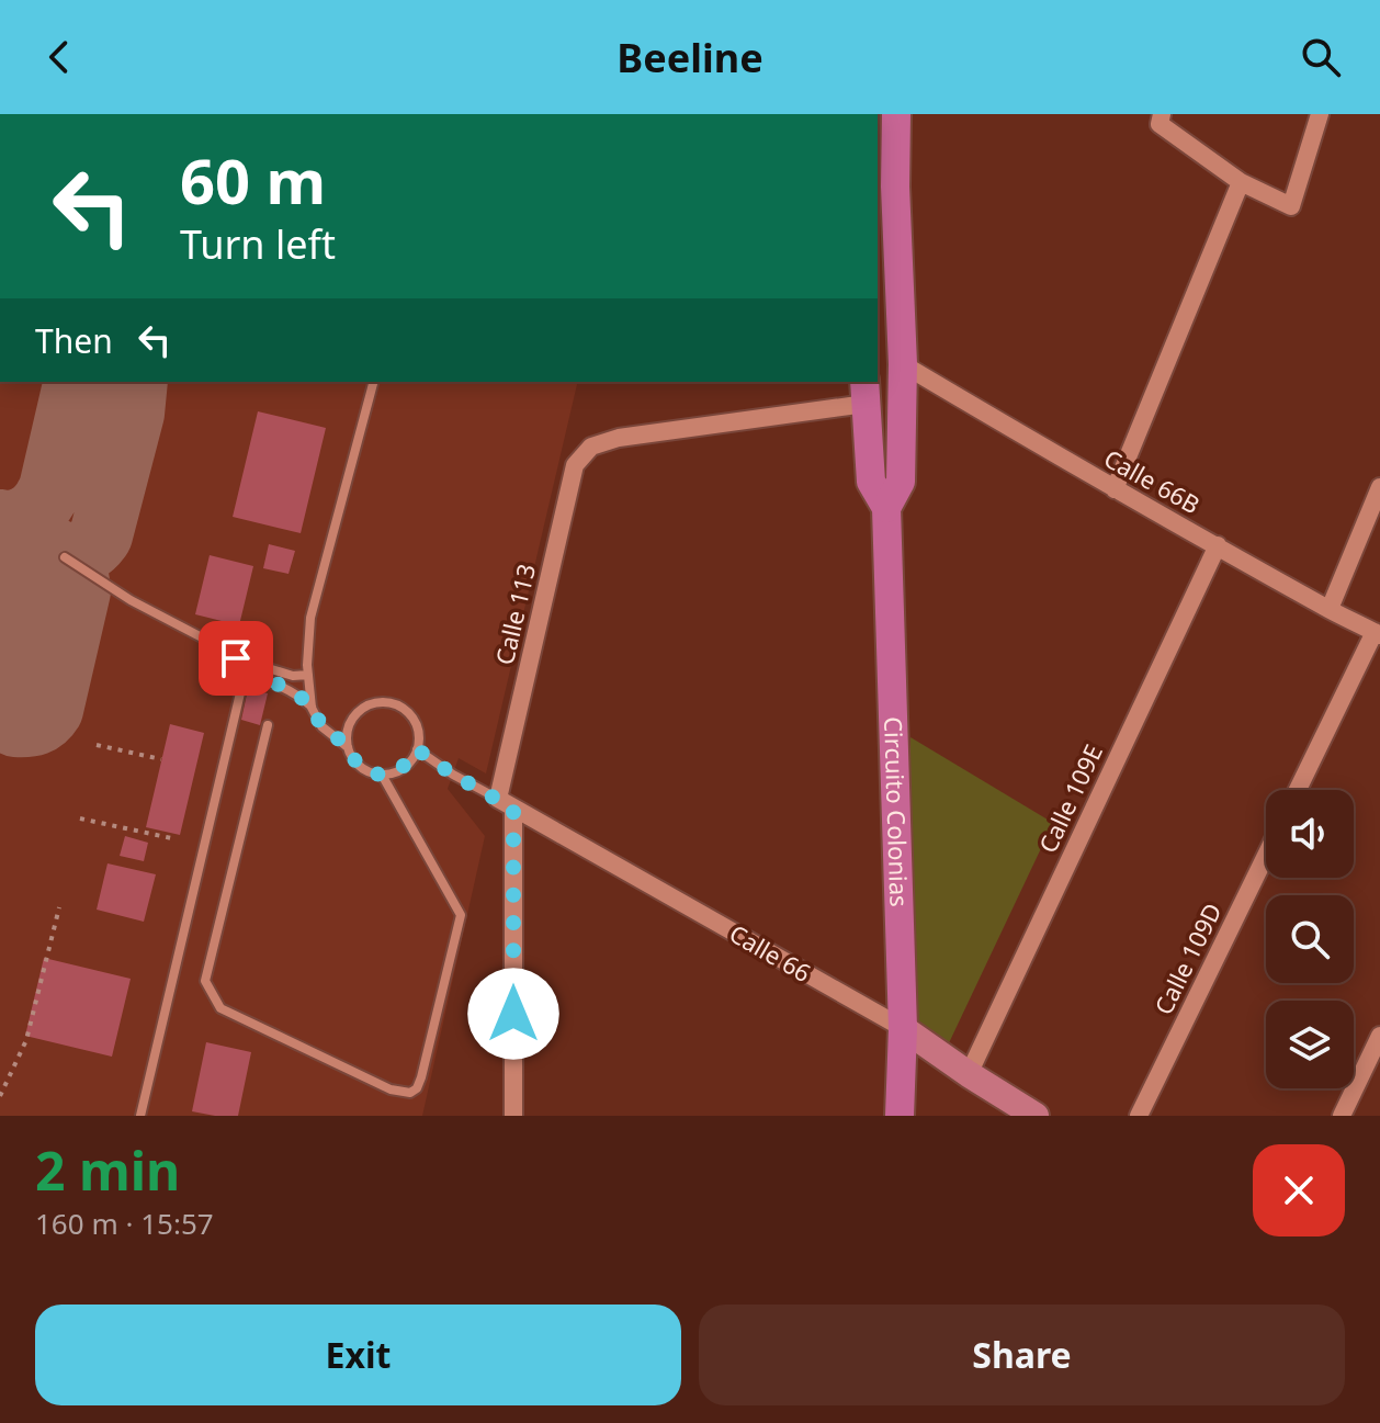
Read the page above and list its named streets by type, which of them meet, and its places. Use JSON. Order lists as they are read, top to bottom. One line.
{"streets":{"main road":["Circuito Colonias"],"street":["Calle 66B","Calle 113","Calle 109E","Calle 66","Calle 109D"]},"crossings":[["Calle 66B","Calle 109E"],["Calle 113","Calle 66"],["Calle 109E","Calle 66"],["Circuito Colonias","Calle 66"]],"page":{"header":"Beeline","turn":["60 m","Turn left"],"then":"Then","heading":["2 min","160 m · 15:57"],"buttons":["Exit","Share"]}}
